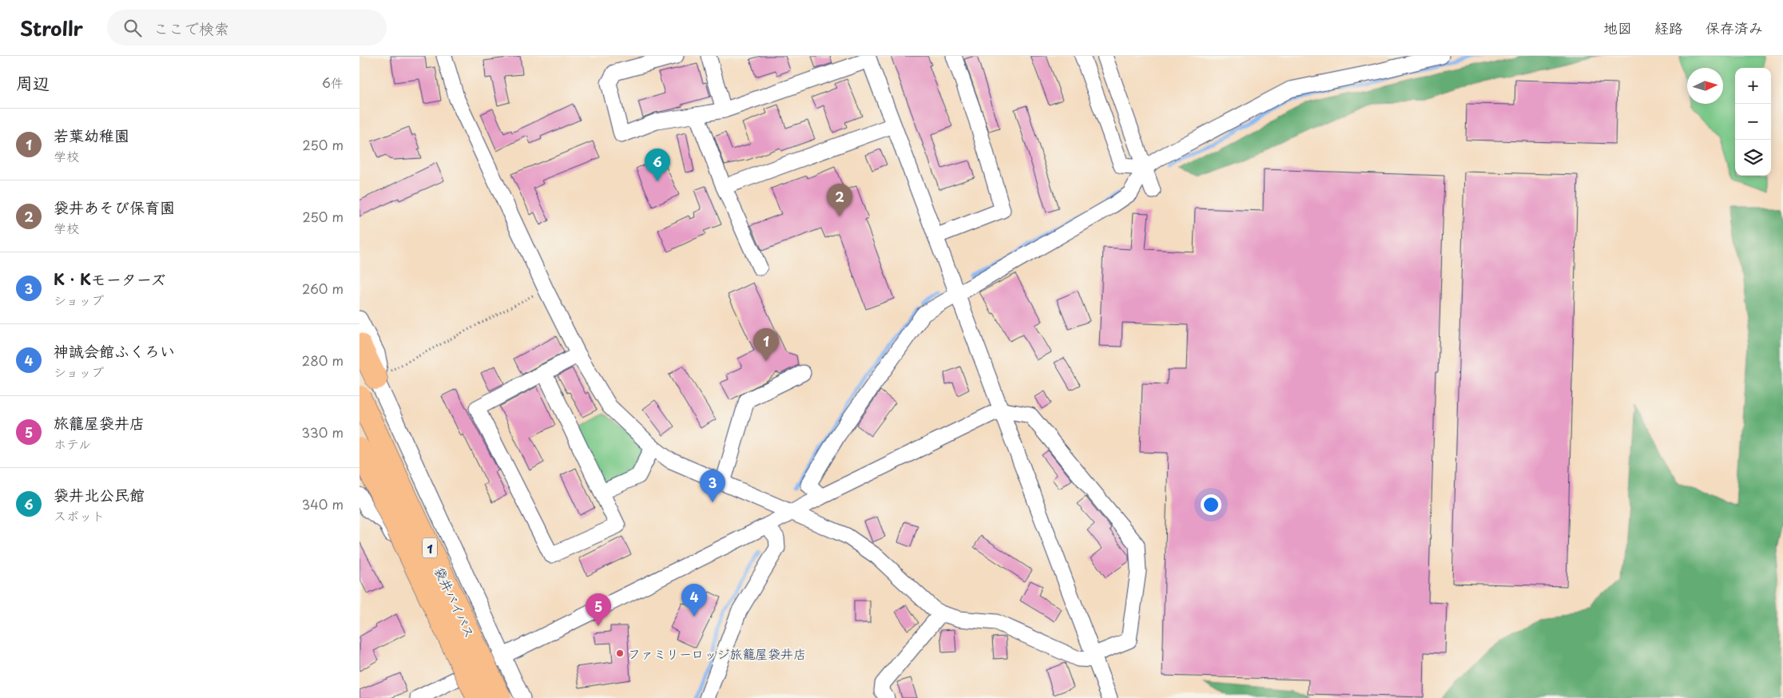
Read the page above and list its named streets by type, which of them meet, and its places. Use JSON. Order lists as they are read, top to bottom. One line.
{"streets":{"highway":["1","袋井バイパス"]},"places":["ファミリーロッジ旅籠屋袋井店"],"north":"right","page":{"header":"Strollr","search":"ここで検索","nav":["地図","経路","保存済み"],"heading":["周辺","6件"],"map_buttons":["+","−"],"list":[{"mark":"1","name":"若葉幼稚園","note":"学校","value":"250 m"},{"mark":"2","name":"袋井あそび保育園","note":"学校","value":"250 m"},{"mark":"3","name":"K・Kモーターズ","note":"ショップ","value":"260 m"},{"mark":"4","name":"神誠会館ふくろい","note":"ショップ","value":"280 m"},{"mark":"5","name":"旅籠屋袋井店","note":"ホテル","value":"330 m"},{"mark":"6","name":"袋井北公民館","note":"スポット","value":"340 m"}],"pins":["6","2","1","3","4","5"]}}
